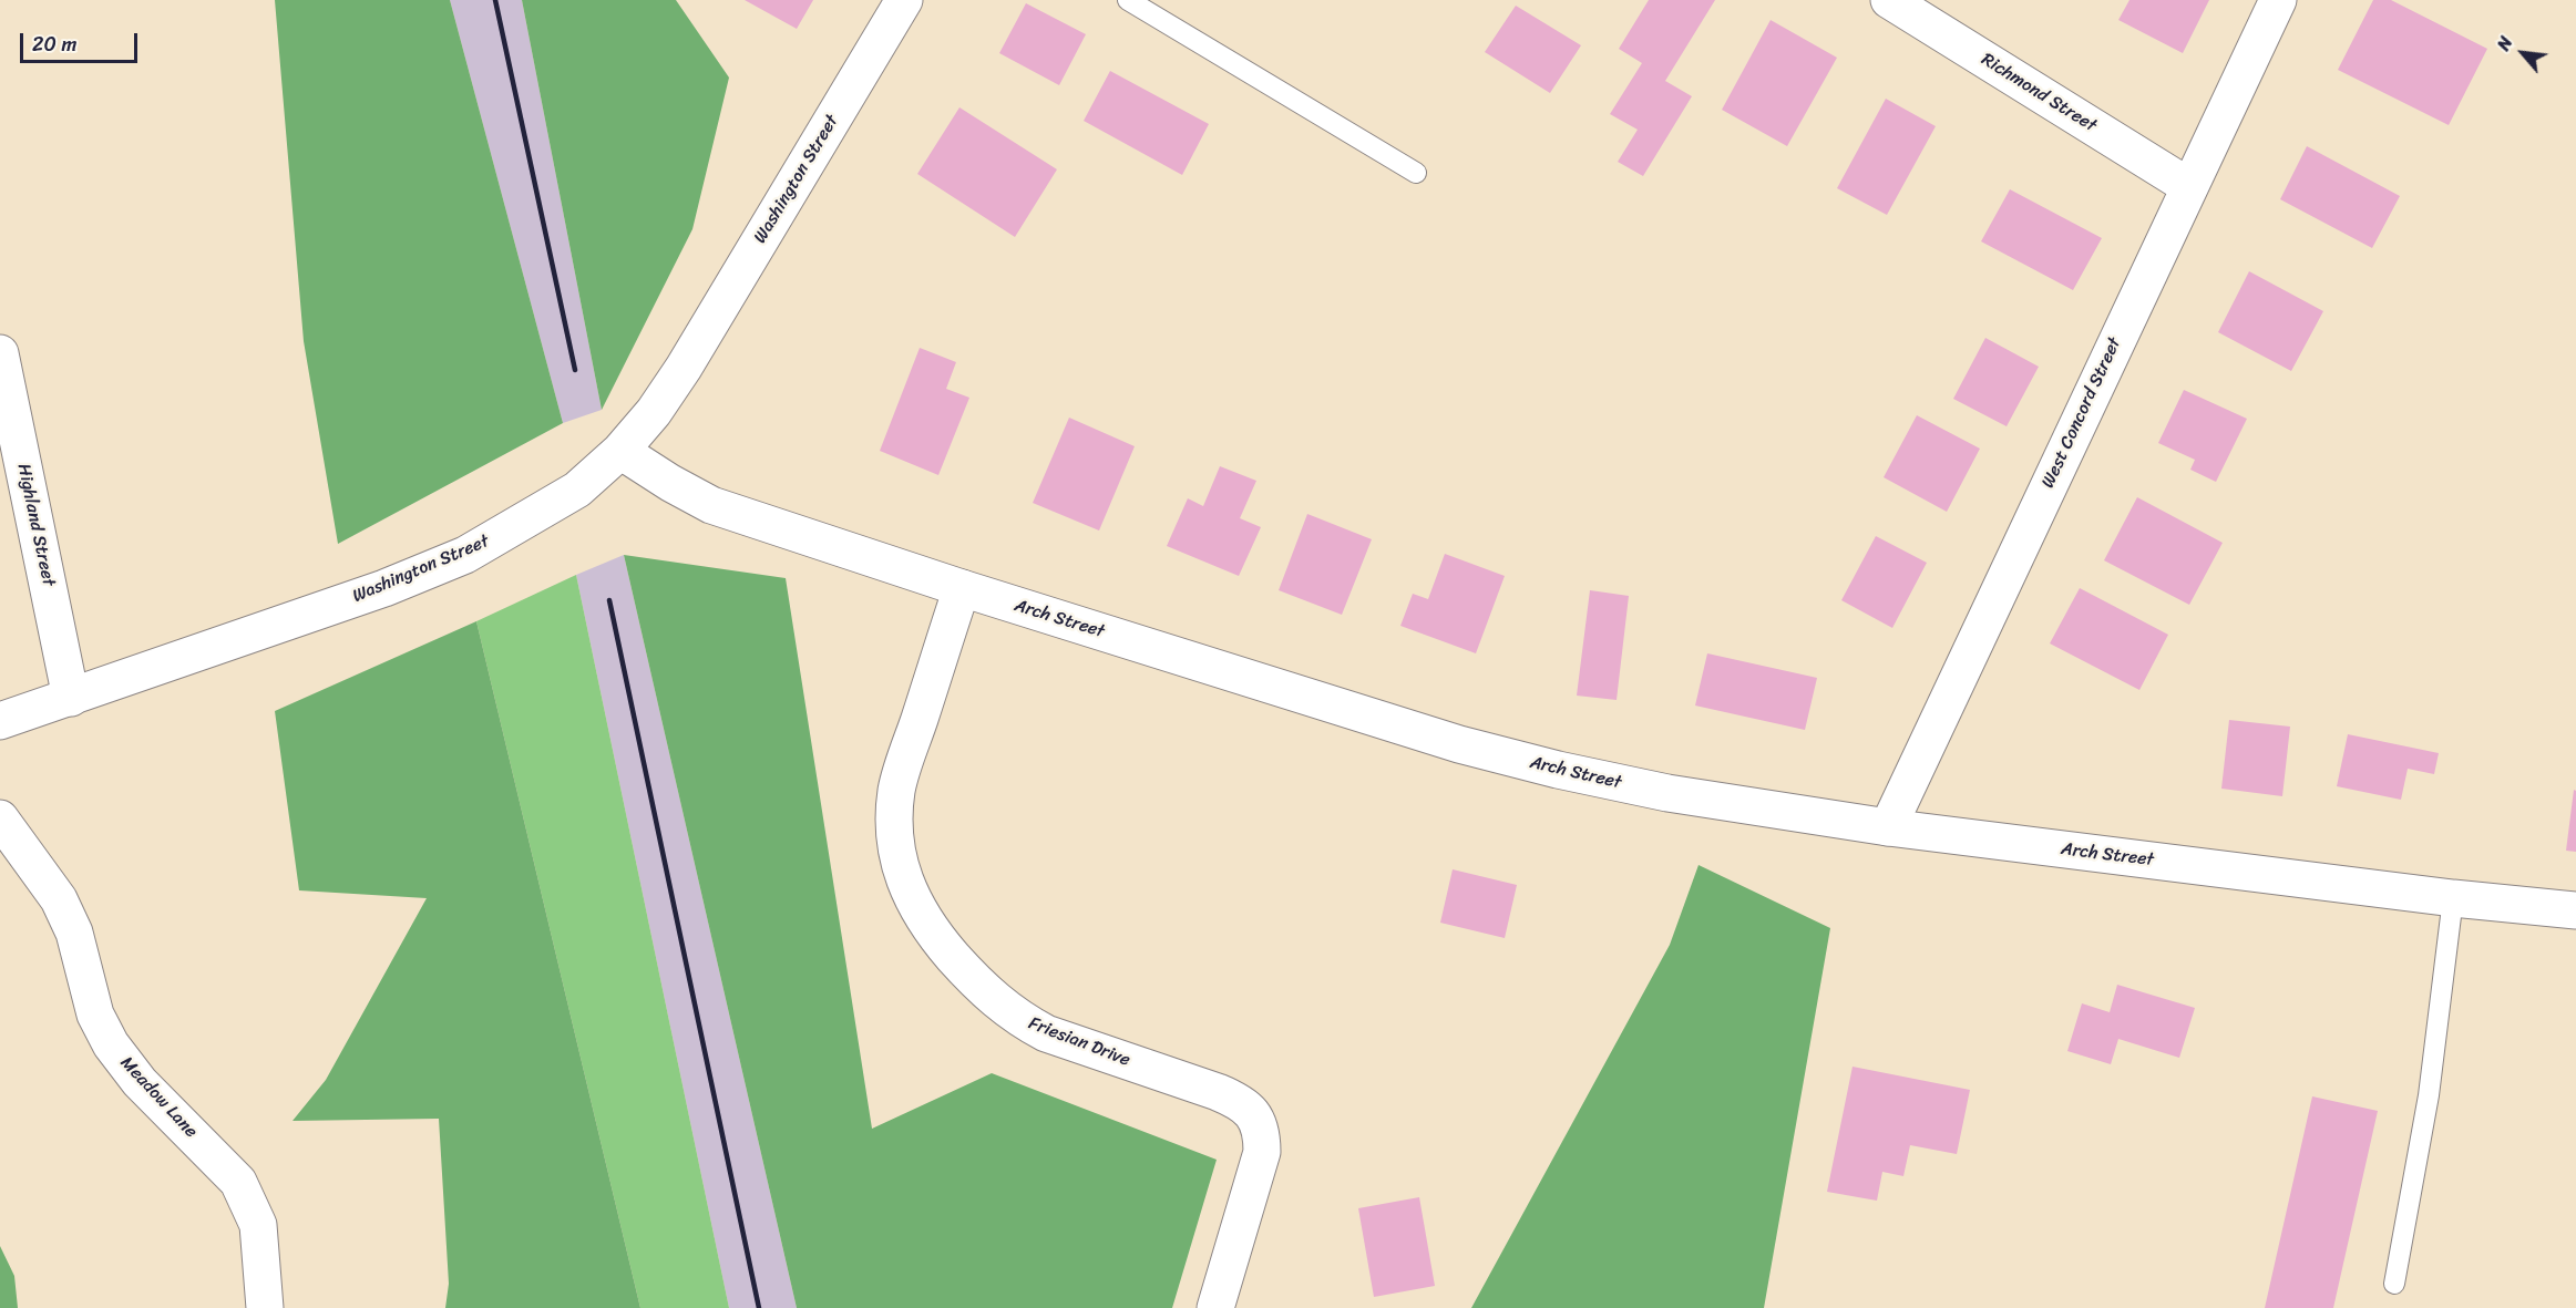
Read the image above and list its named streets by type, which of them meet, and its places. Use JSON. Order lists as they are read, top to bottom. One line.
{"streets":{"street":["Richmond Street","Washington Street","West Concord Street","Highland Street","Arch Street","Friesian Drive","Meadow Lane"]},"crossings":[["Richmond Street","West Concord Street"],["Washington Street","Highland Street"],["Washington Street","Arch Street"],["West Concord Street","Arch Street"],["Arch Street","Friesian Drive"]],"scale_bar":"20 m","north":"top left"}
